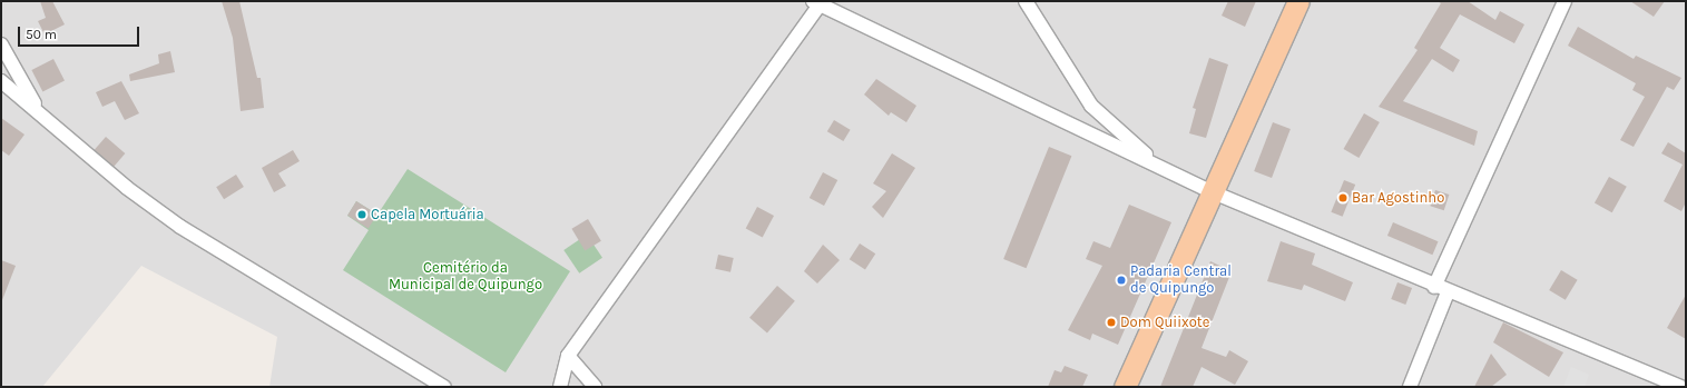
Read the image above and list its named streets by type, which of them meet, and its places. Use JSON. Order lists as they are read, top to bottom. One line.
{"parks":["Cemitério da Municipal de Quipungo"],"places":["Bar Agostinho","Capela Mortuária","Padaria Central de Quipungo","Dom Quiixote"],"scale_bar":"50 m"}
